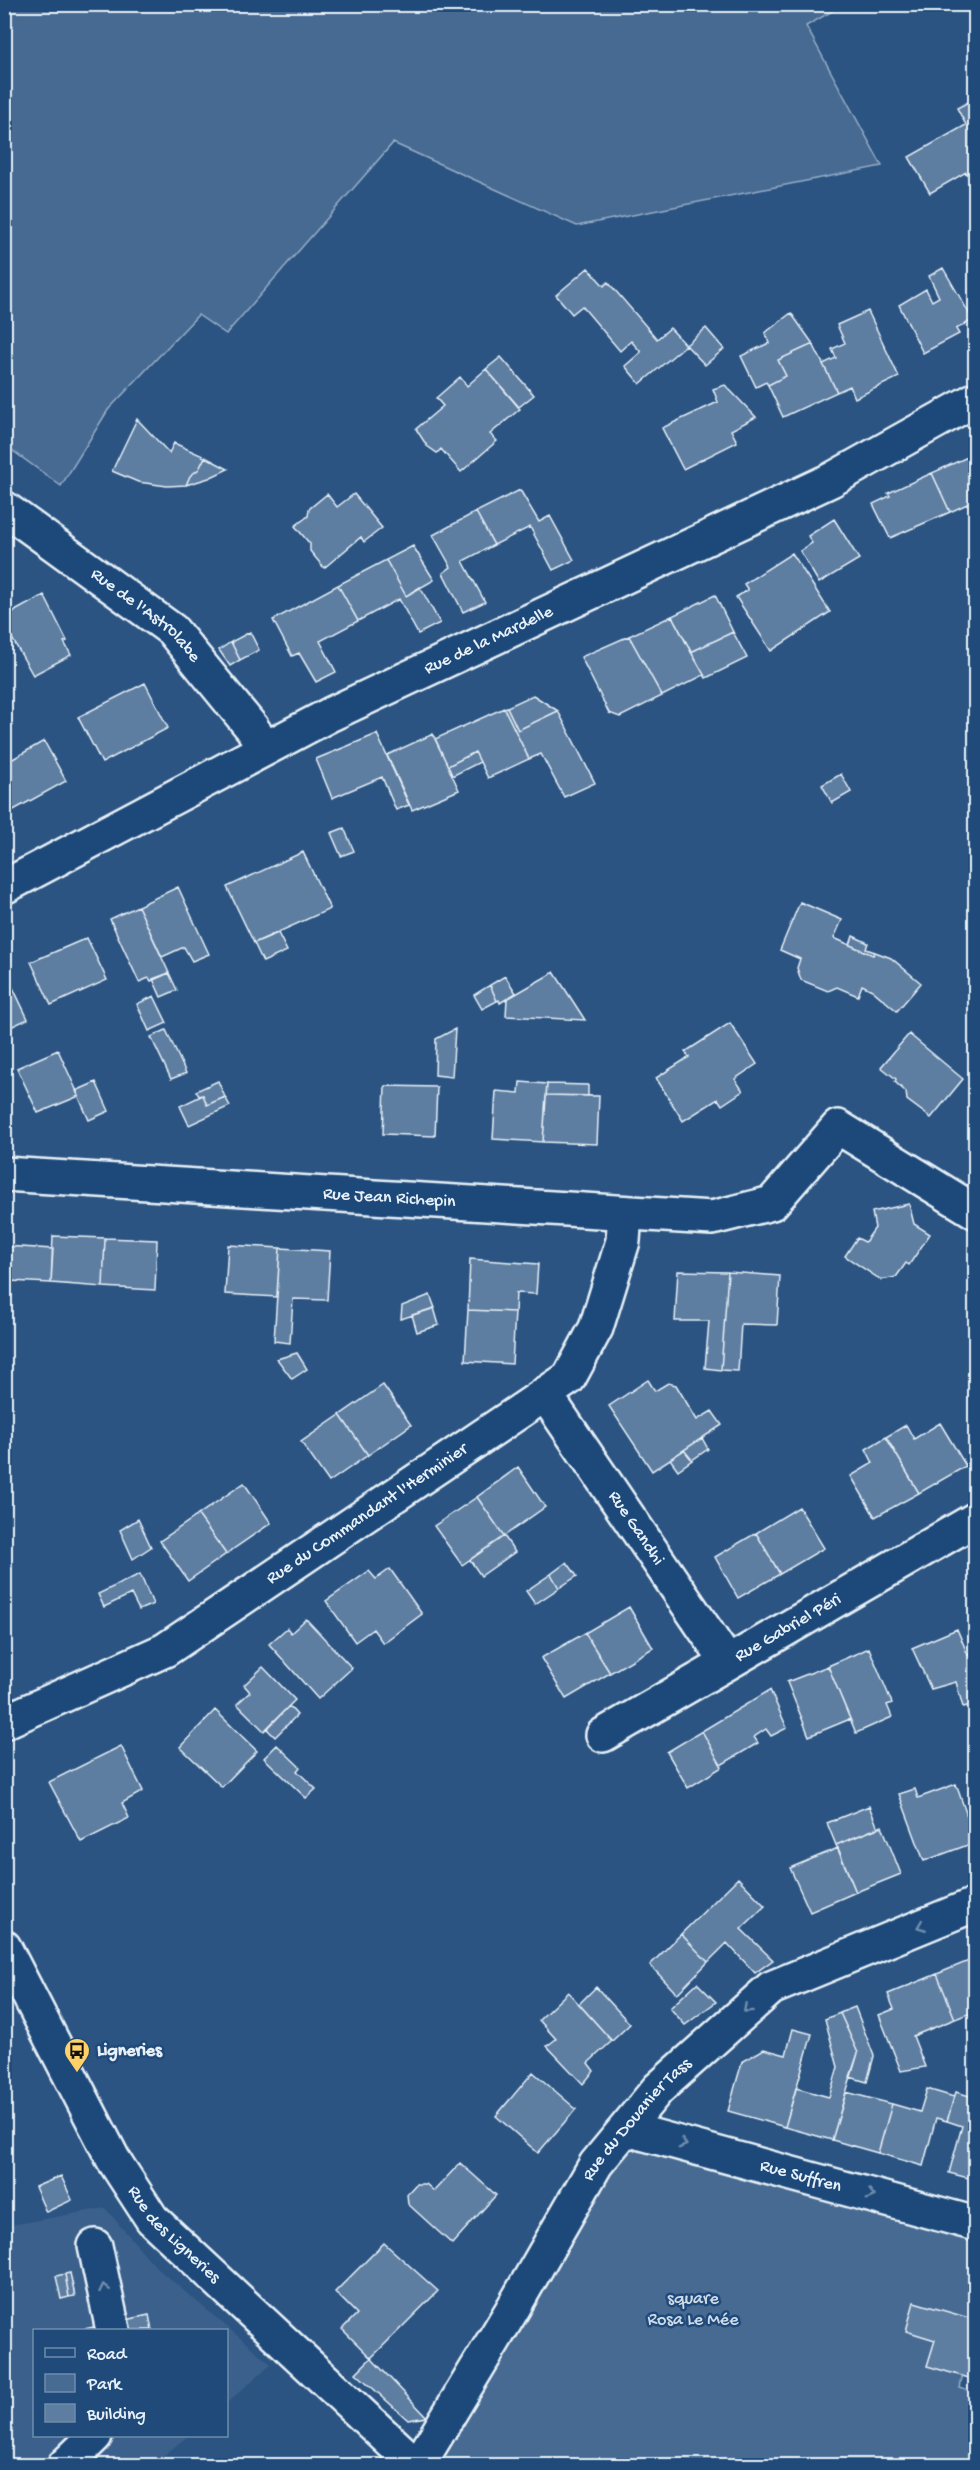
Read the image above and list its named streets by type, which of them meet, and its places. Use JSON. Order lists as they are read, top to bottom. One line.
{"streets":{"street":["Rue de l'Astrolabe","Rue de la Mardelle","Rue Jean Richepin","Rue du Commandant l'Herminier","Rue Gandhi","Rue Gabriel Péri","Rue du Douanier Tass","Rue Suffren","Rue des Ligneries"]},"crossings":[["Rue de l'Astrolabe","Rue de la Mardelle"],["Rue Jean Richepin","Rue du Commandant l'Herminier"],["Rue du Commandant l'Herminier","Rue Gandhi"],["Rue Gandhi","Rue Gabriel Péri"],["Rue du Douanier Tass","Rue Suffren"],["Rue du Douanier Tass","Rue des Ligneries"]],"one_way":["Rue du Douanier Tass","Rue Suffren"],"parks":["square Rosa Le Mée"],"places":{"bus stop":["Ligneries"]},"legend":["Road","Park","Building"]}
